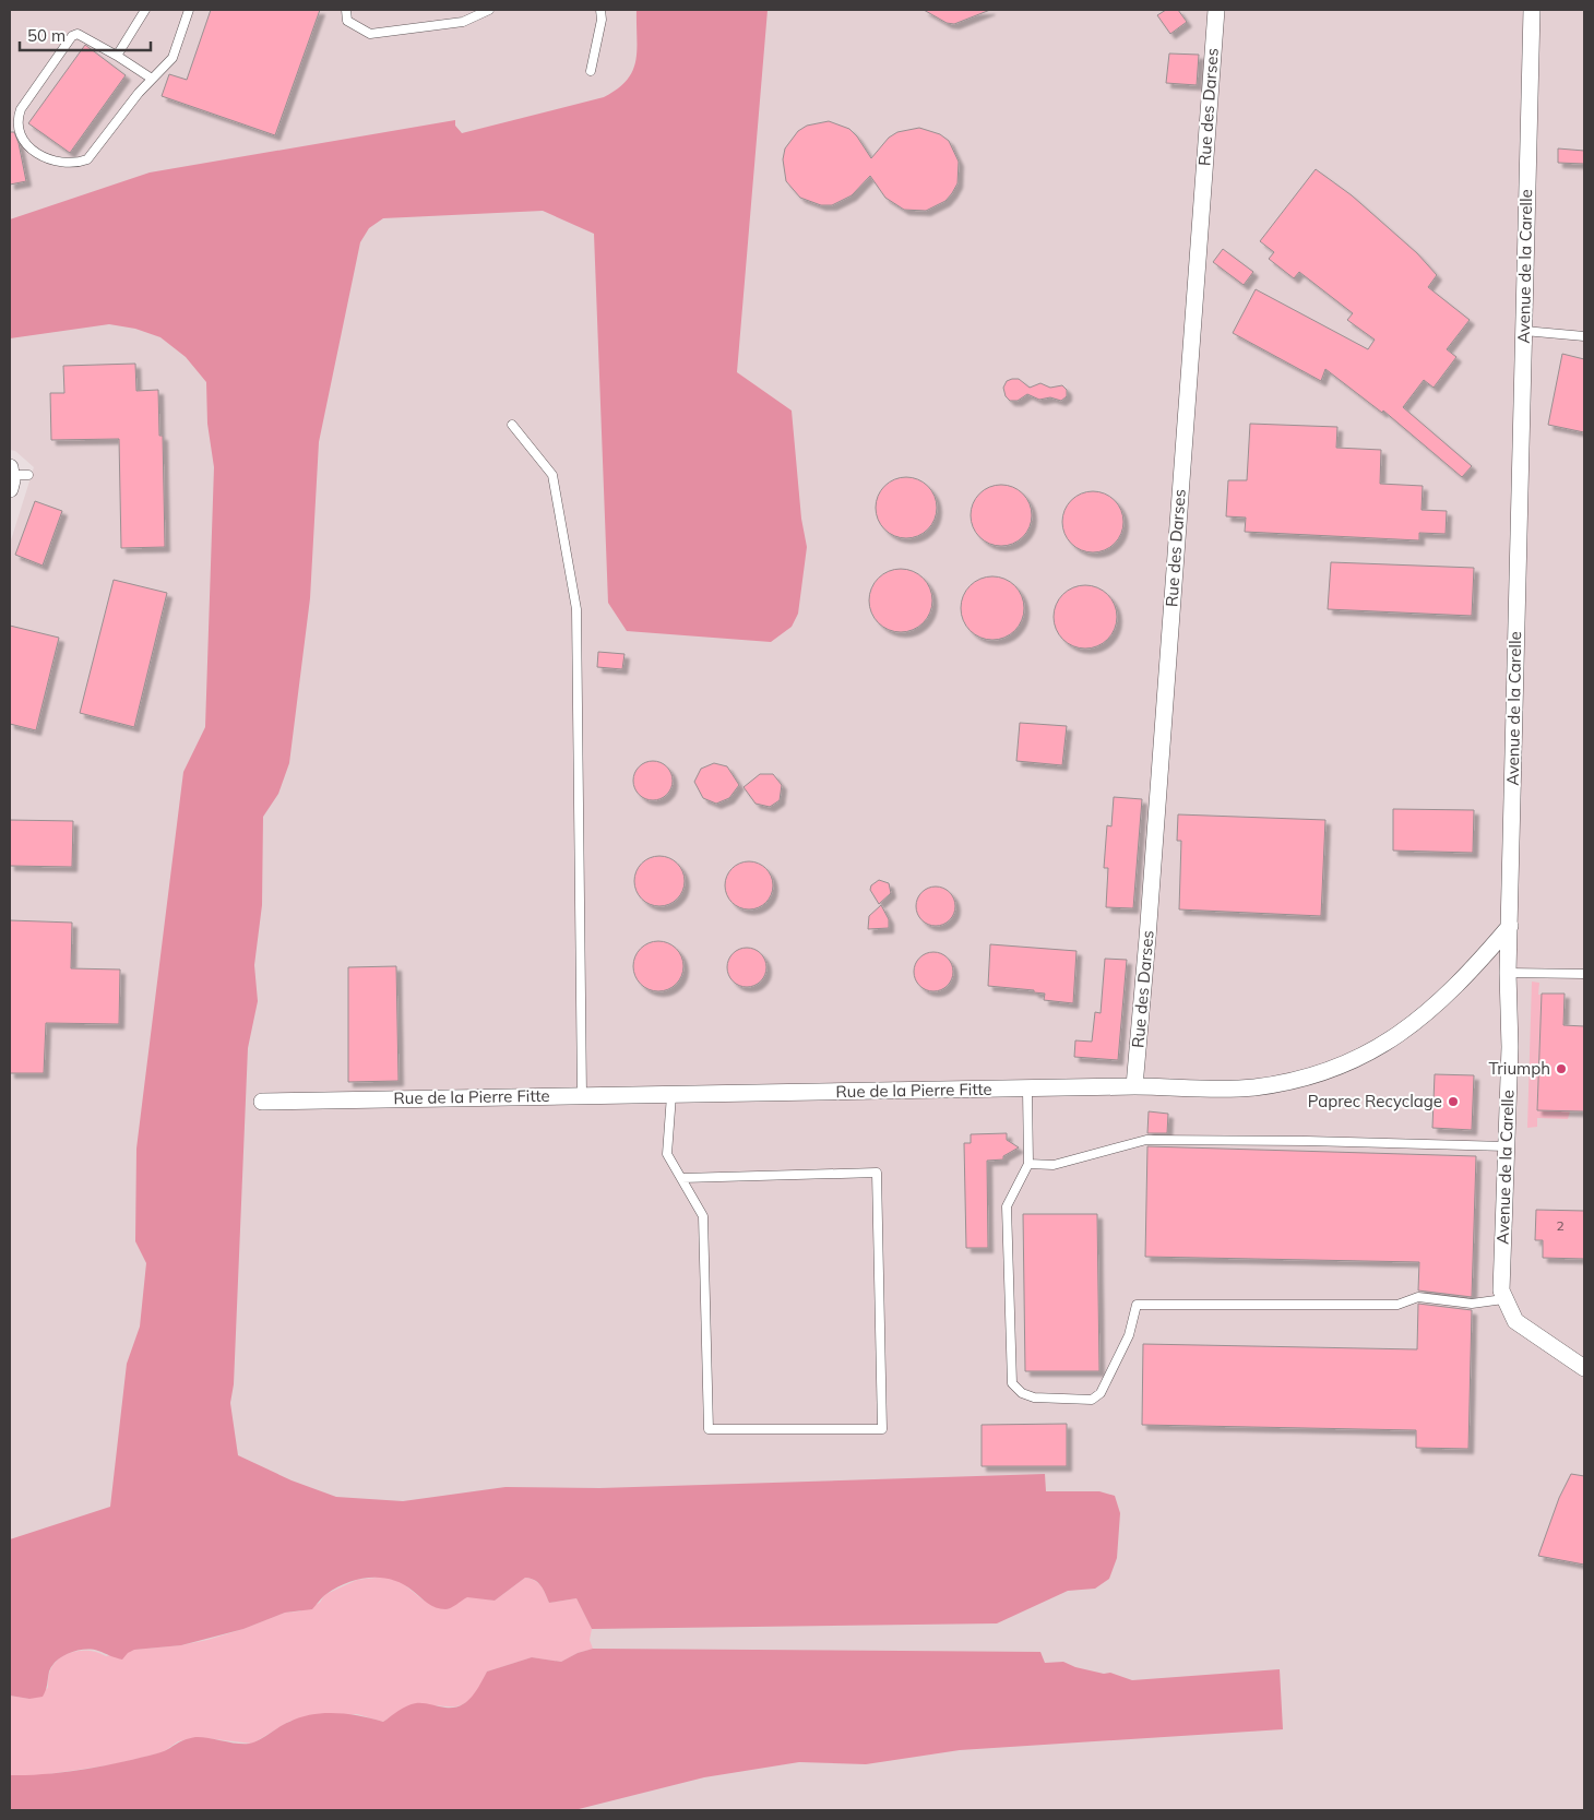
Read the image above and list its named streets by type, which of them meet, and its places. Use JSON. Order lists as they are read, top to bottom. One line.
{"streets":{"street":["Rue des Darses","Avenue de la Carelle","Rue de la Pierre Fitte"]},"crossings":[["Rue des Darses","Rue de la Pierre Fitte"],["Avenue de la Carelle","Rue de la Pierre Fitte"]],"places":["Triumph","Paprec Recyclage"],"house_numbers":["2"],"scale_bar":"50 m"}
